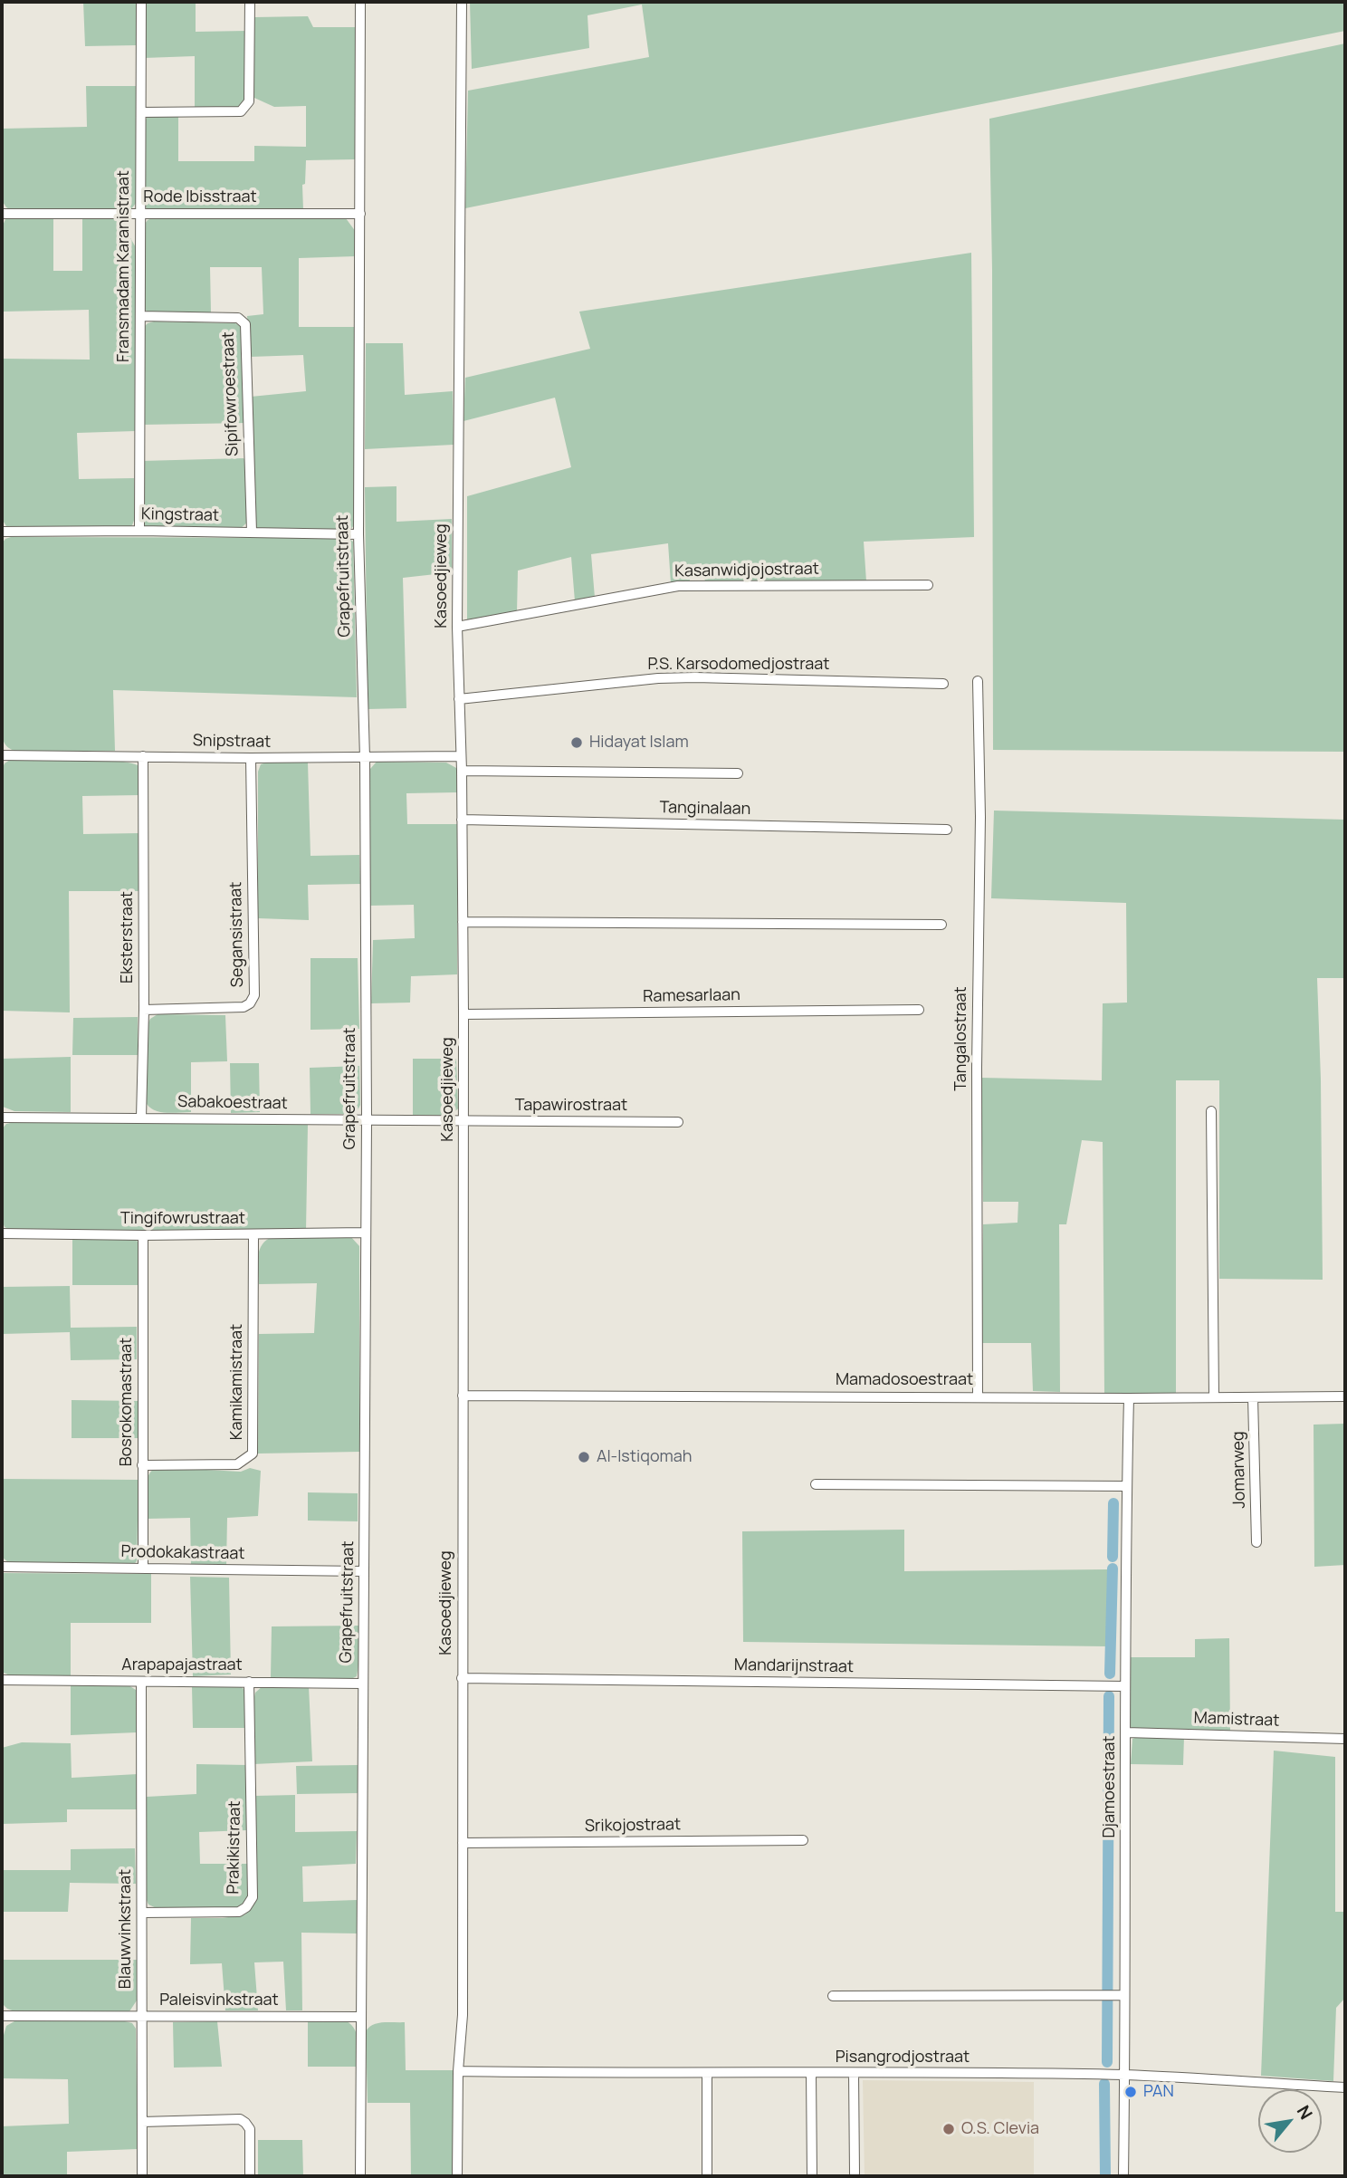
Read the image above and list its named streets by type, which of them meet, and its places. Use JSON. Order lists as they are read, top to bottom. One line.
{"streets":{"street":["Rode Ibisstraat","Fransmadam Karanistraat","Sipifowroestraat","Kingstraat","Kasanwidjojostraat","Grapefruitstraat","Kasoedjieweg","P.S. Karsodomedjostraat","Snipstraat","Tanginalaan","Segansistraat","Eksterstraat","Ramesarlaan","Tangalostraat","Sabakoestraat","Tapawirostraat","Tingifowrustraat","Mamadosoestraat","Kamikamistraat","Bosrokomastraat","Jomarweg","Prodokakastraat","Arapapajastraat","Mandarijnstraat","Mamistraat","Djamoestraat","Srikojostraat","Prakikistraat","Blauwvinkstraat","Paleisvinkstraat","Pisangrodjostraat"]},"crossings":[["Rode Ibisstraat","Fransmadam Karanistraat"],["Rode Ibisstraat","Grapefruitstraat"],["Fransmadam Karanistraat","Sipifowroestraat"],["Fransmadam Karanistraat","Kingstraat"],["Sipifowroestraat","Kingstraat"],["Kingstraat","Grapefruitstraat"],["Kasanwidjojostraat","Kasoedjieweg"],["Grapefruitstraat","Snipstraat"],["Grapefruitstraat","Sabakoestraat"],["Grapefruitstraat","Tingifowrustraat"],["Grapefruitstraat","Prodokakastraat"],["Grapefruitstraat","Arapapajastraat"],["Grapefruitstraat","Paleisvinkstraat"],["Kasoedjieweg","P.S. Karsodomedjostraat"],["Kasoedjieweg","Snipstraat"],["Kasoedjieweg","Tanginalaan"],["Kasoedjieweg","Ramesarlaan"],["Kasoedjieweg","Sabakoestraat"],["Kasoedjieweg","Tapawirostraat"],["Kasoedjieweg","Mamadosoestraat"],["Kasoedjieweg","Mandarijnstraat"],["Kasoedjieweg","Srikojostraat"],["Kasoedjieweg","Pisangrodjostraat"],["Snipstraat","Segansistraat"],["Snipstraat","Eksterstraat"],["Segansistraat","Eksterstraat"],["Eksterstraat","Sabakoestraat"],["Tangalostraat","Mamadosoestraat"],["Sabakoestraat","Tapawirostraat"],["Tingifowrustraat","Kamikamistraat"],["Tingifowrustraat","Bosrokomastraat"],["Mamadosoestraat","Jomarweg"],["Mamadosoestraat","Djamoestraat"],["Kamikamistraat","Bosrokomastraat"],["Bosrokomastraat","Prodokakastraat"],["Arapapajastraat","Prakikistraat"],["Arapapajastraat","Blauwvinkstraat"],["Mandarijnstraat","Djamoestraat"],["Mamistraat","Djamoestraat"],["Djamoestraat","Pisangrodjostraat"],["Prakikistraat","Blauwvinkstraat"],["Blauwvinkstraat","Paleisvinkstraat"]],"places":["Hidayat Islam","Al-Istiqomah","PAN","O.S. Clevia"],"north":"top right"}
